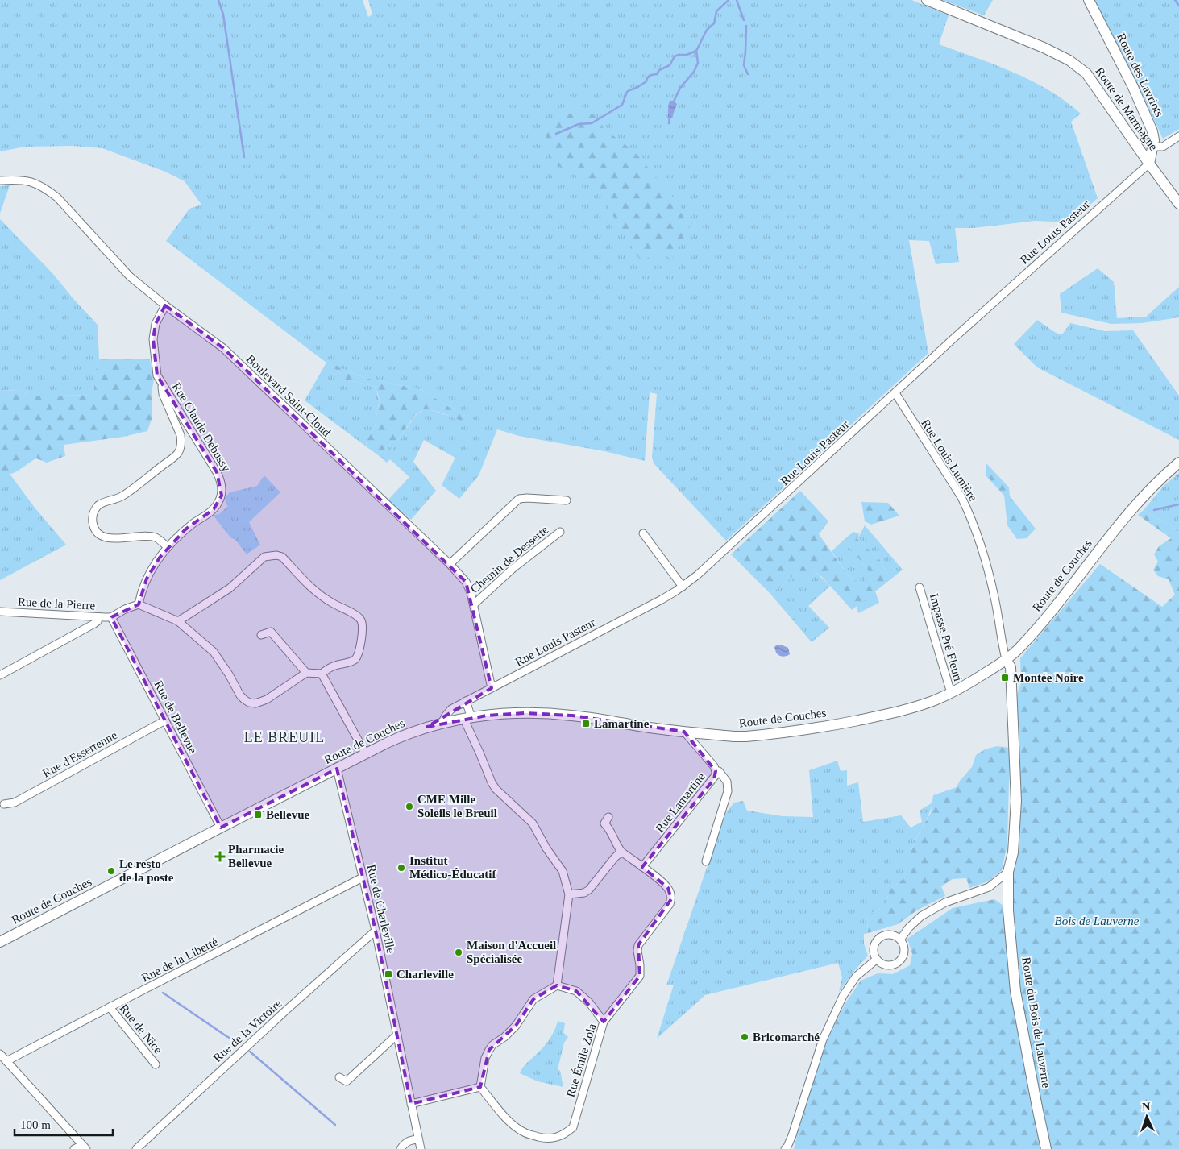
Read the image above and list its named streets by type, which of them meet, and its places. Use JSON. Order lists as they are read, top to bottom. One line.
{"streets":{"main road":["Route des Lavriots","Route de Marmagne","Route de Couches","Route du Bois de Lauverne"],"street":["Rue Louis Pasteur","Boulevard Saint-Cloud","Rue Claude Debussy","Rue Louis Lumière","Chemin de Desserte","Rue de la Pierre","Impasse Pré Fleuri","Rue de Bellevue","Rue d'Essertenne","Rue Lamartine","Rue de Charleville","Rue de la Liberté","Rue de Nice","Rue de la Victoire","Rue Émile Zola"]},"crossings":[["Route des Lavriots","Route de Marmagne"],["Route des Lavriots","Rue Louis Pasteur"],["Route de Marmagne","Rue Louis Pasteur"],["Rue Louis Pasteur","Boulevard Saint-Cloud"],["Rue Louis Pasteur","Rue Louis Lumière"],["Rue Louis Pasteur","Route de Couches"],["Boulevard Saint-Cloud","Rue Claude Debussy"],["Boulevard Saint-Cloud","Chemin de Desserte"],["Rue Louis Lumière","Route de Couches"],["Rue Louis Lumière","Route du Bois de Lauverne"],["Route de Couches","Impasse Pré Fleuri"],["Route de Couches","Rue de Bellevue"],["Route de Couches","Rue Lamartine"],["Route de Couches","Rue de Charleville"],["Route de Couches","Route du Bois de Lauverne"],["Rue de la Pierre","Rue de Bellevue"],["Rue de Bellevue","Rue d'Essertenne"],["Rue Lamartine","Rue Émile Zola"],["Rue de Charleville","Rue de la Liberté"],["Rue de Charleville","Rue de la Victoire"],["Rue de la Liberté","Rue de Nice"]],"districts":["LE BREUIL"],"parks":["Bois de Lauverne"],"places":{"transit":["Montée Noire","Lamartine","Bellevue","Charleville"],"other":["CME Mille Soleils le Breuil","Institut Médico-Éducatif","Le resto de la poste","Maison d'Accueil Spécialisée","Bricomarché"],"health":["Pharmacie Bellevue"]},"scale_bar":"100 m","north":"top"}
